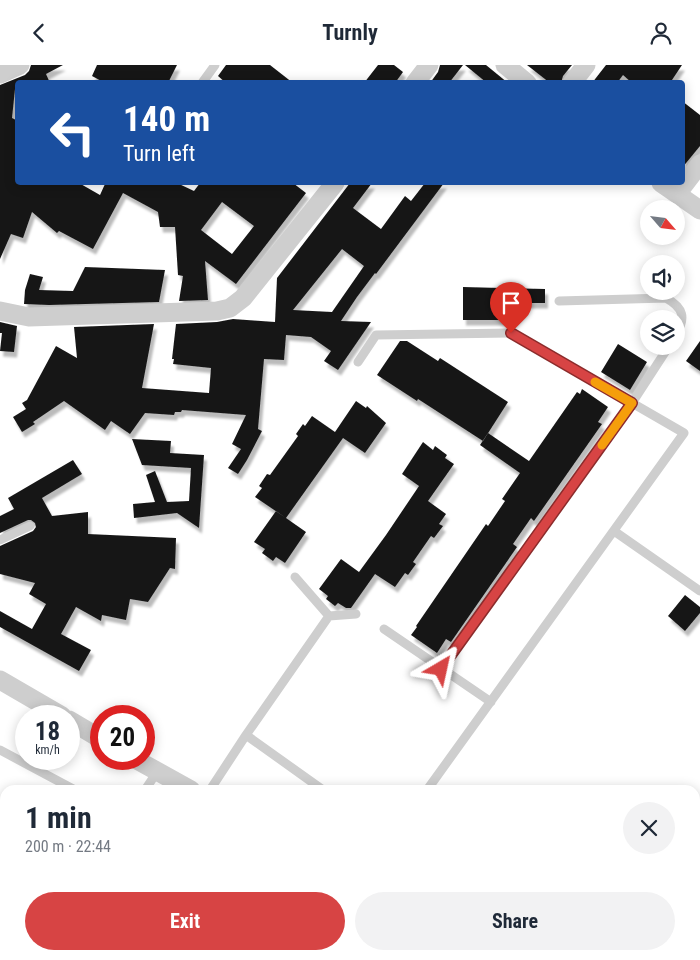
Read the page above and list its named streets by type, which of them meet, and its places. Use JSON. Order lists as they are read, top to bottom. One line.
{"north":"bottom right","page":{"header":"Turnly","turn":["140 m","Turn left"],"speed":"18 km/h","limit":"20","heading":["1 min","200 m · 22:44"],"buttons":["Exit","Share"]}}
